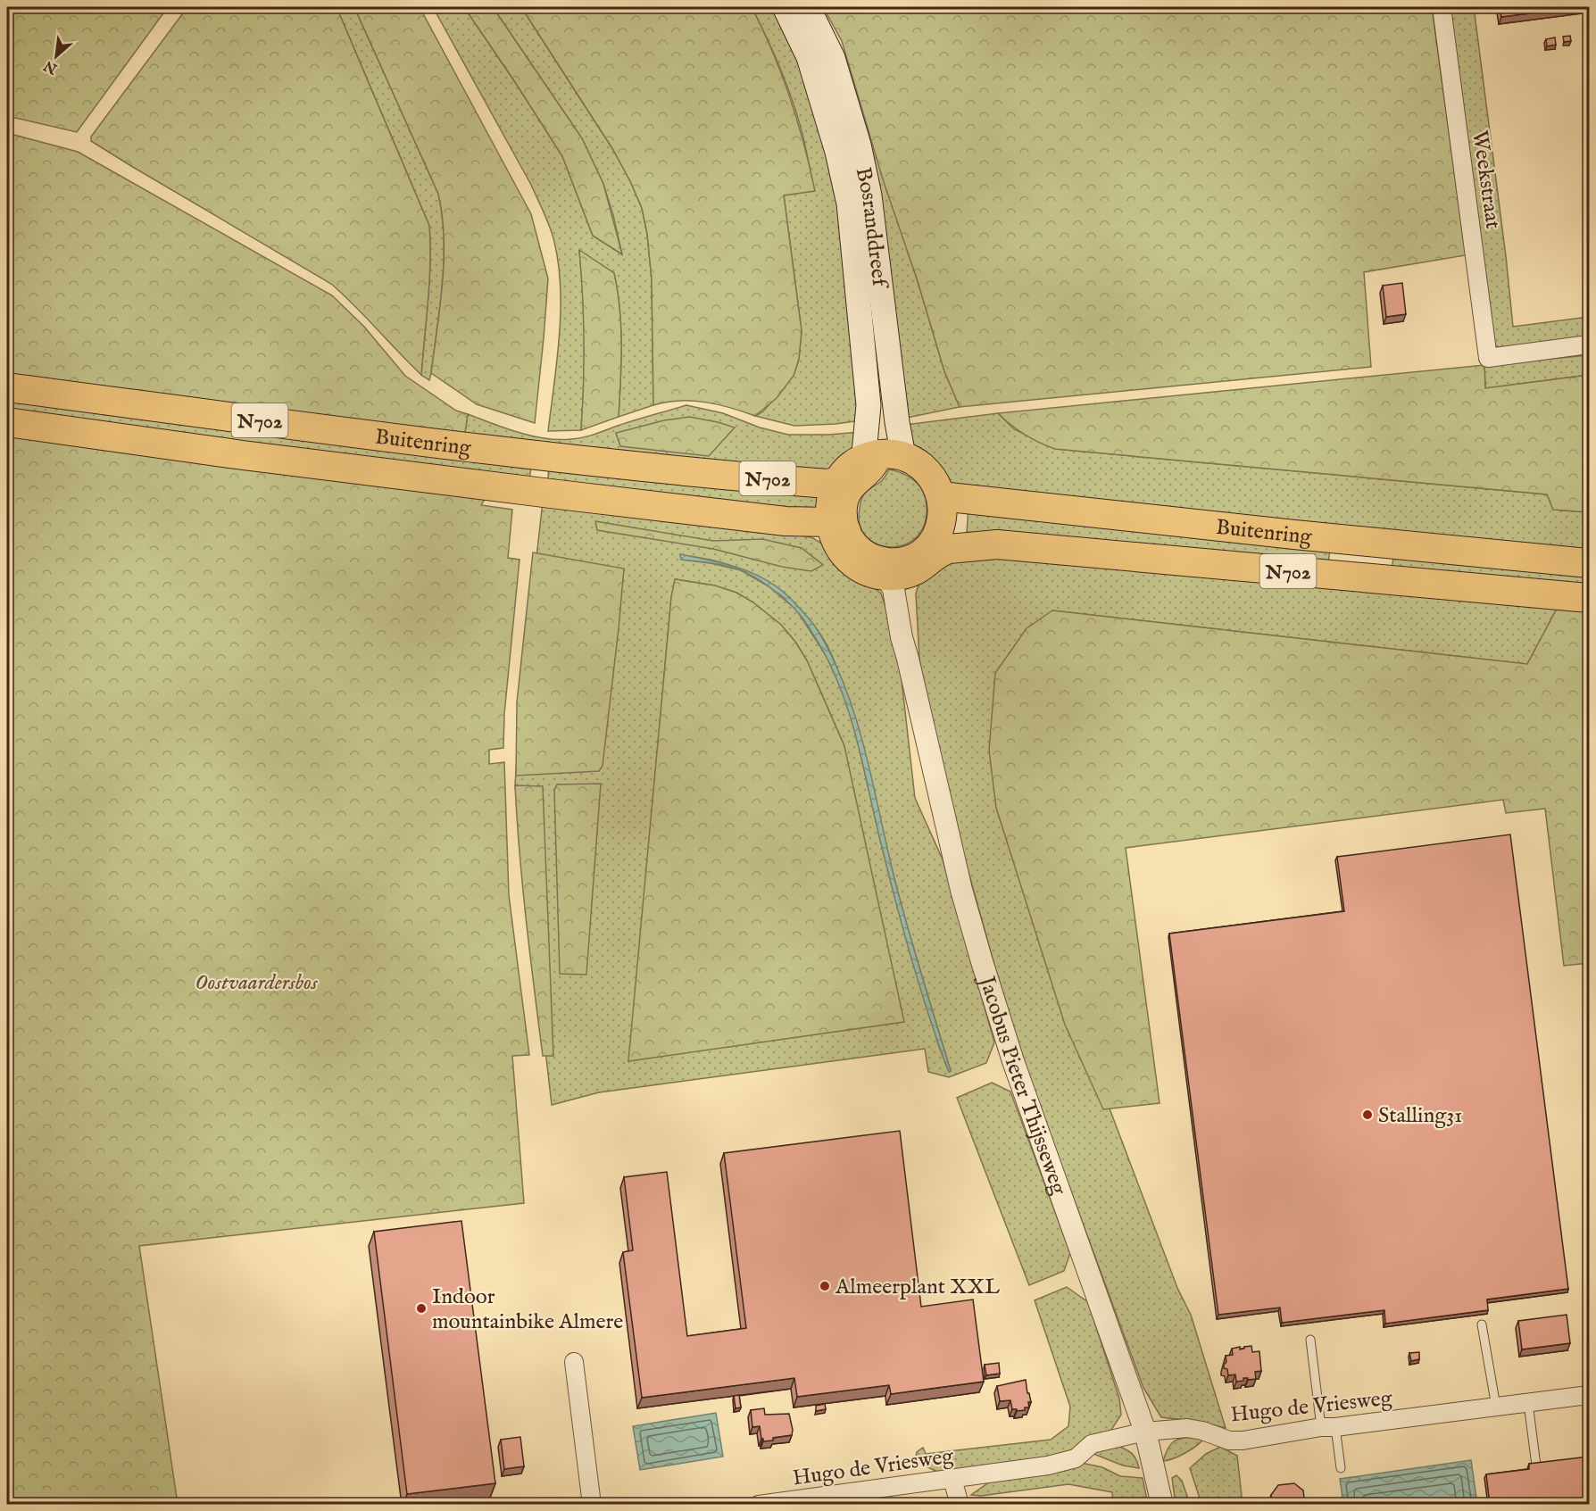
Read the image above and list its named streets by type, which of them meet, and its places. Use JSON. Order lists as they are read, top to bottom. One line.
{"streets":{"highway":["N702","Buitenring"],"main road":["Bosranddreef"],"street":["Weekstraat","Jacobus Pieter Thijsseweg","Hugo de Vriesweg"]},"crossings":[["Bosranddreef","Buitenring"],["Bosranddreef","Jacobus Pieter Thijsseweg"],["Buitenring","Jacobus Pieter Thijsseweg"],["Jacobus Pieter Thijsseweg","Hugo de Vriesweg"]],"parks":["Oostvaardersbos"],"places":["Stalling31","Almeerplant XXL","Indoor mountainbike Almere"],"north":"bottom left"}
